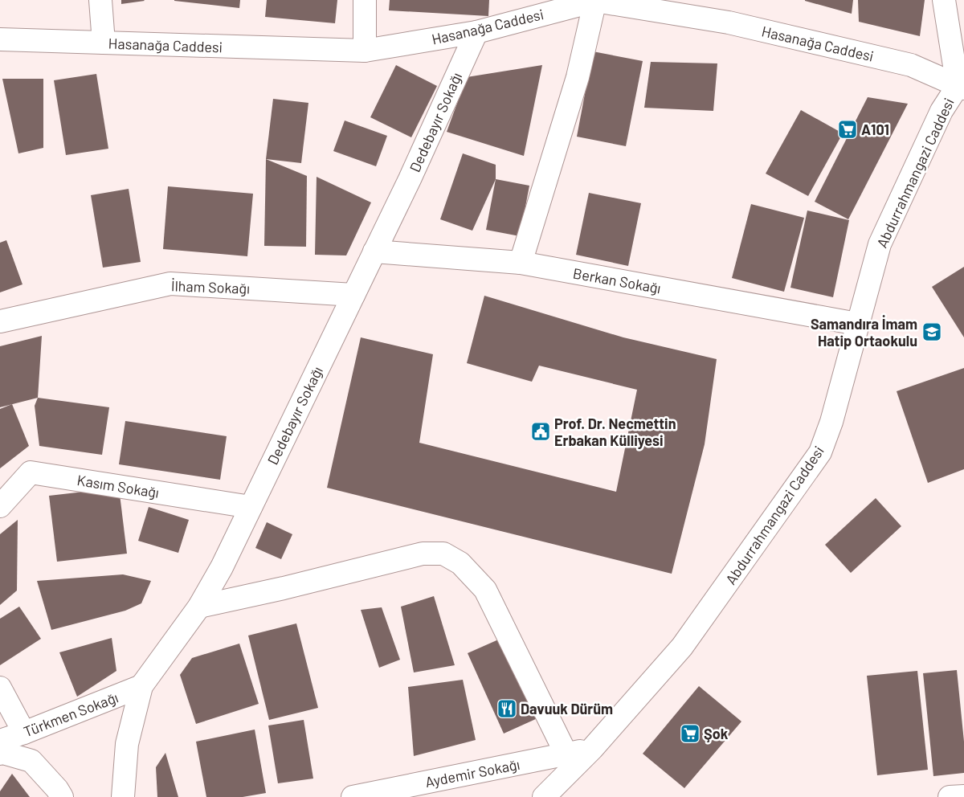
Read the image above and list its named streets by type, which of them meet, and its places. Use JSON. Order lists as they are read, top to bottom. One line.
{"streets":{"street":["Hasanağa Caddesi","Dedebayır Sokağı","Abdurrahmangazi Caddesi","Berkan Sokağı","İlham Sokağı","Kasım Sokağı","Türkmen Sokağı","Aydemir Sokağı"]},"crossings":[["Hasanağa Caddesi","Dedebayır Sokağı"],["Hasanağa Caddesi","Abdurrahmangazi Caddesi"],["Dedebayır Sokağı","Berkan Sokağı"],["Dedebayır Sokağı","İlham Sokağı"],["Dedebayır Sokağı","Kasım Sokağı"],["Dedebayır Sokağı","Türkmen Sokağı"],["Abdurrahmangazi Caddesi","Berkan Sokağı"],["Abdurrahmangazi Caddesi","Aydemir Sokağı"]],"places":{"supermarket":["A101","Şok"],"school or university":["Samandıra İmam Hatip Ortaokulu"],"public building":["Prof. Dr. Necmettin Erbakan Külliyesi"],"restaurant":["Davuuk Dürüm"]}}
